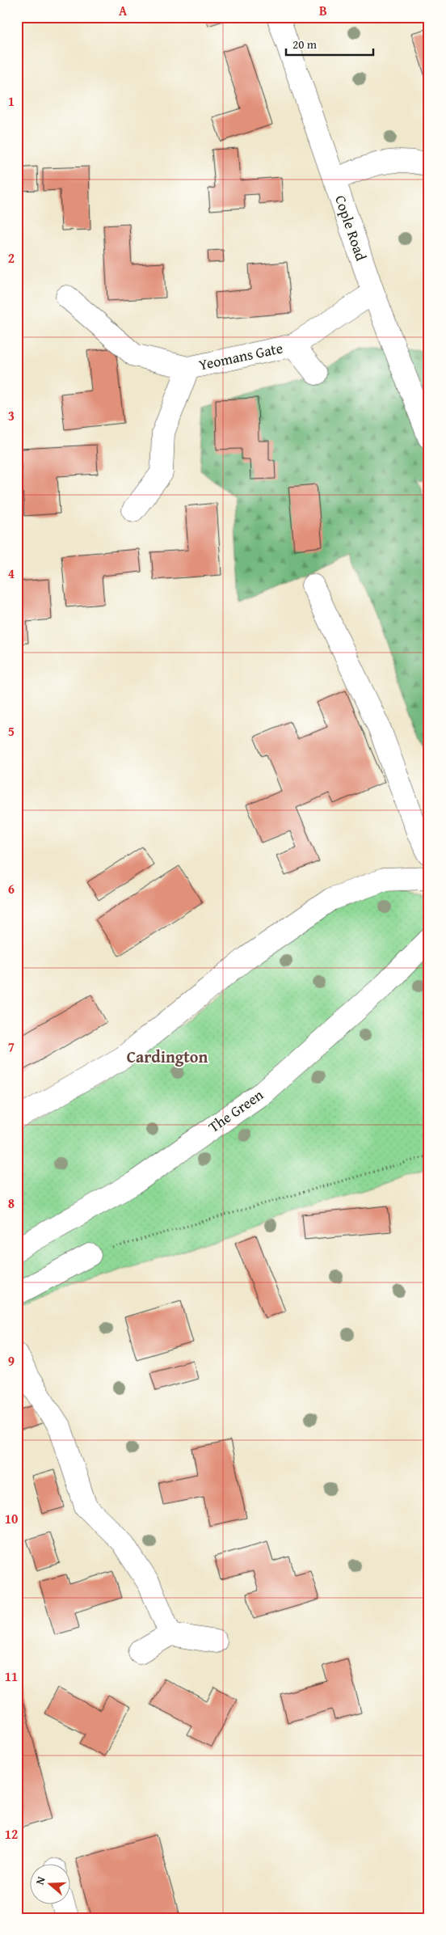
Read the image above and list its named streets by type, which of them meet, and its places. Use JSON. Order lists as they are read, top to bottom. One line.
{"streets":{"street":["Cople Road","Yeomans Gate","The Green"]},"crossings":[["Cople Road","Yeomans Gate"]],"districts":["Cardington"],"scale_bar":"20 m","north":"left","grid":{"columns":["A","B"],"rows":["1","2","3","4","5","6","7","8","9","10","11","12"]}}
